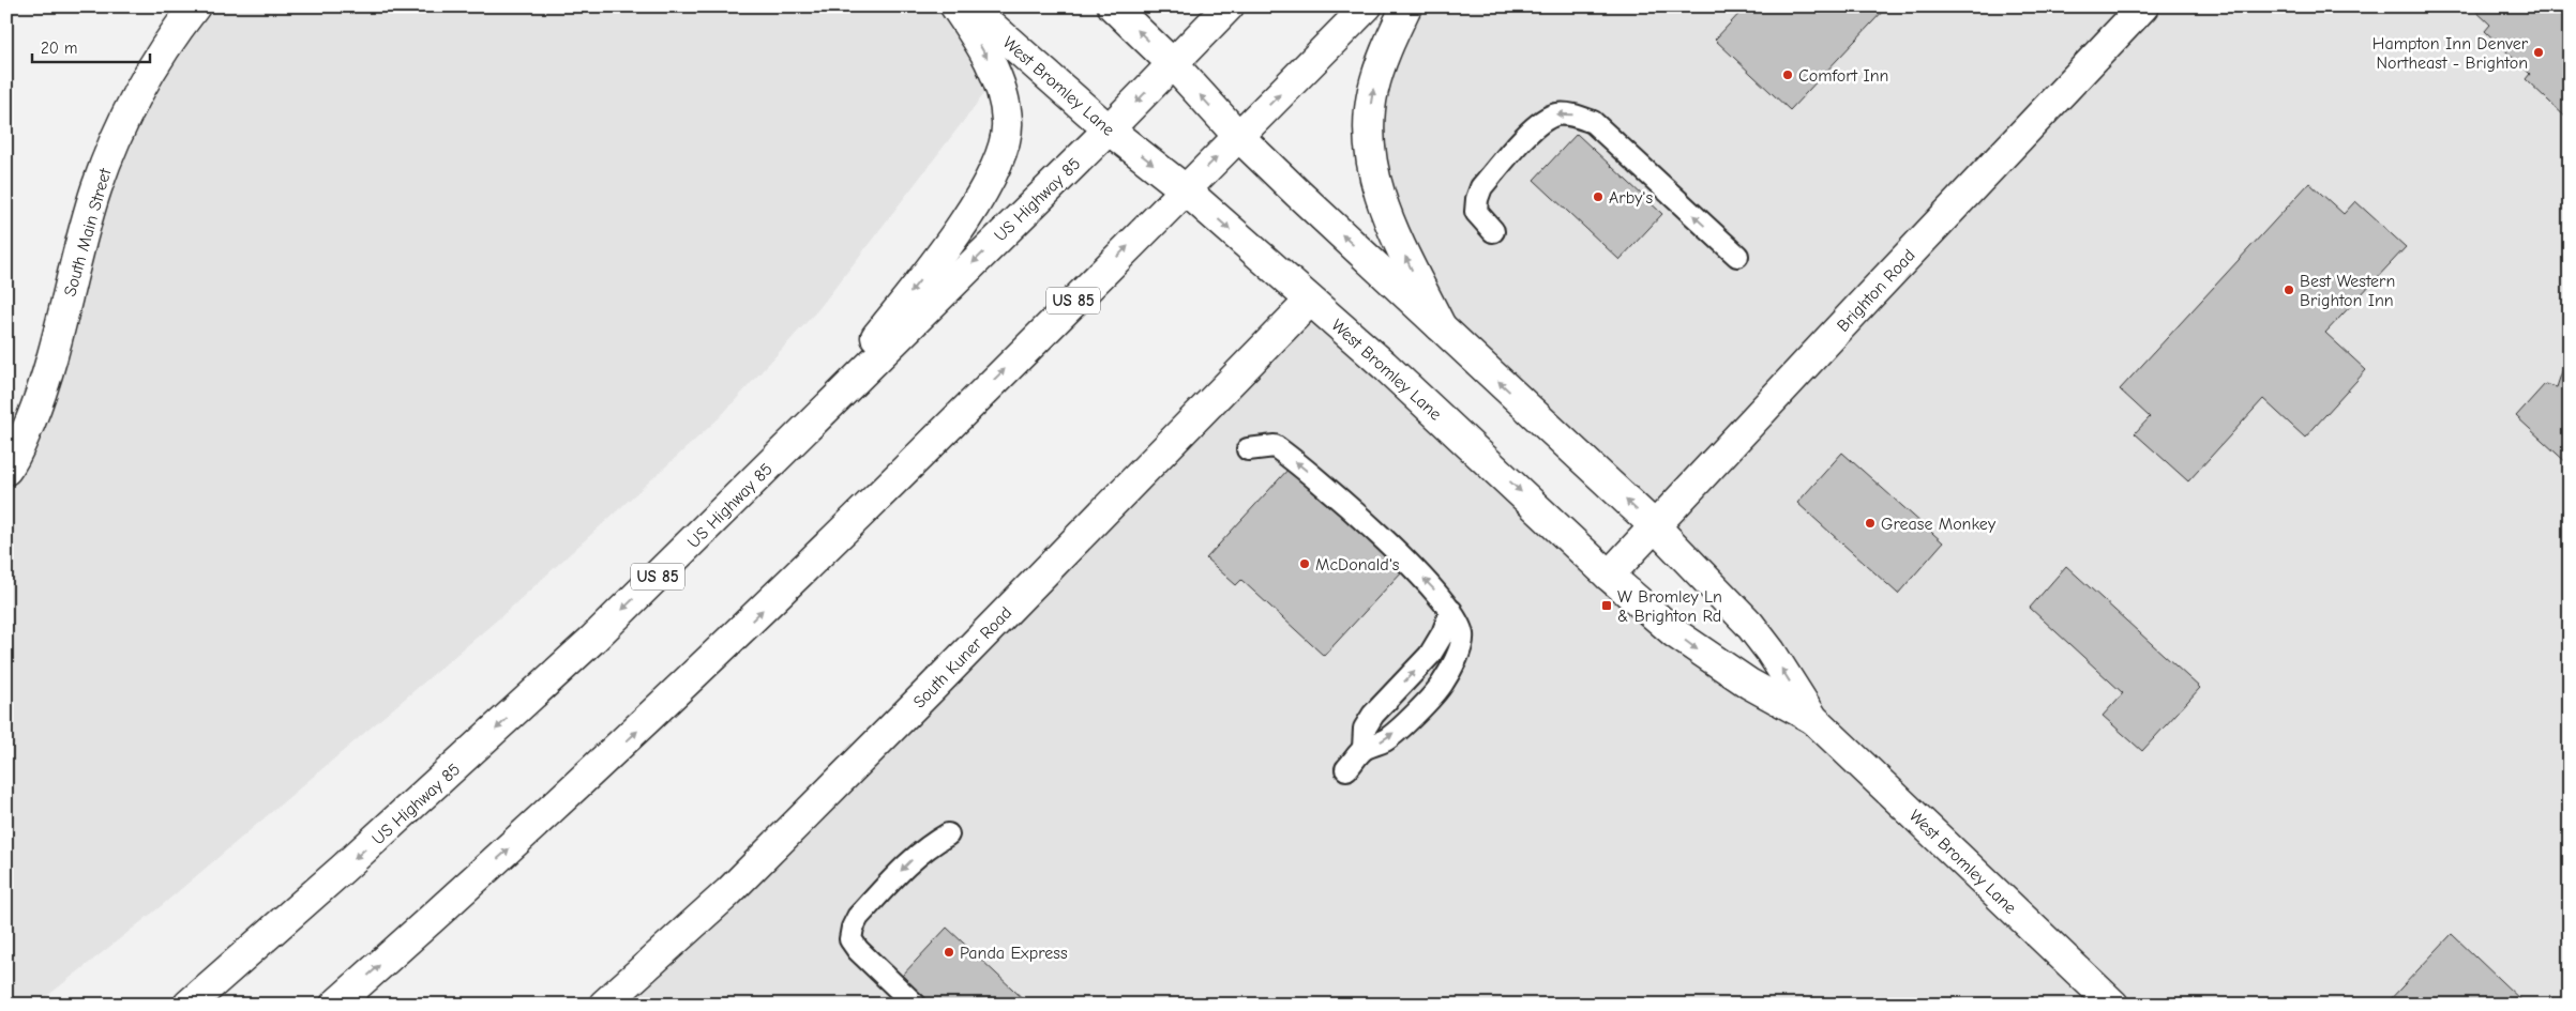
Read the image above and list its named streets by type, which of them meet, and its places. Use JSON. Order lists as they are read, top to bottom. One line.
{"streets":{"main road":["West Bromley Lane","US Highway 85","South Main Street","Brighton Road","US 85","South Kuner Road"]},"crossings":[["West Bromley Lane","US Highway 85"],["West Bromley Lane","Brighton Road"],["West Bromley Lane","US 85"],["West Bromley Lane","South Kuner Road"]],"places":{"other":["Hampton Inn Denver Northeast - Brighton","Comfort Inn","Arby's","Best Western Brighton Inn","Grease Monkey","McDonald's","Panda Express"],"transit":["W Bromley Ln & Brighton Rd"]},"scale_bar":"20 m"}
